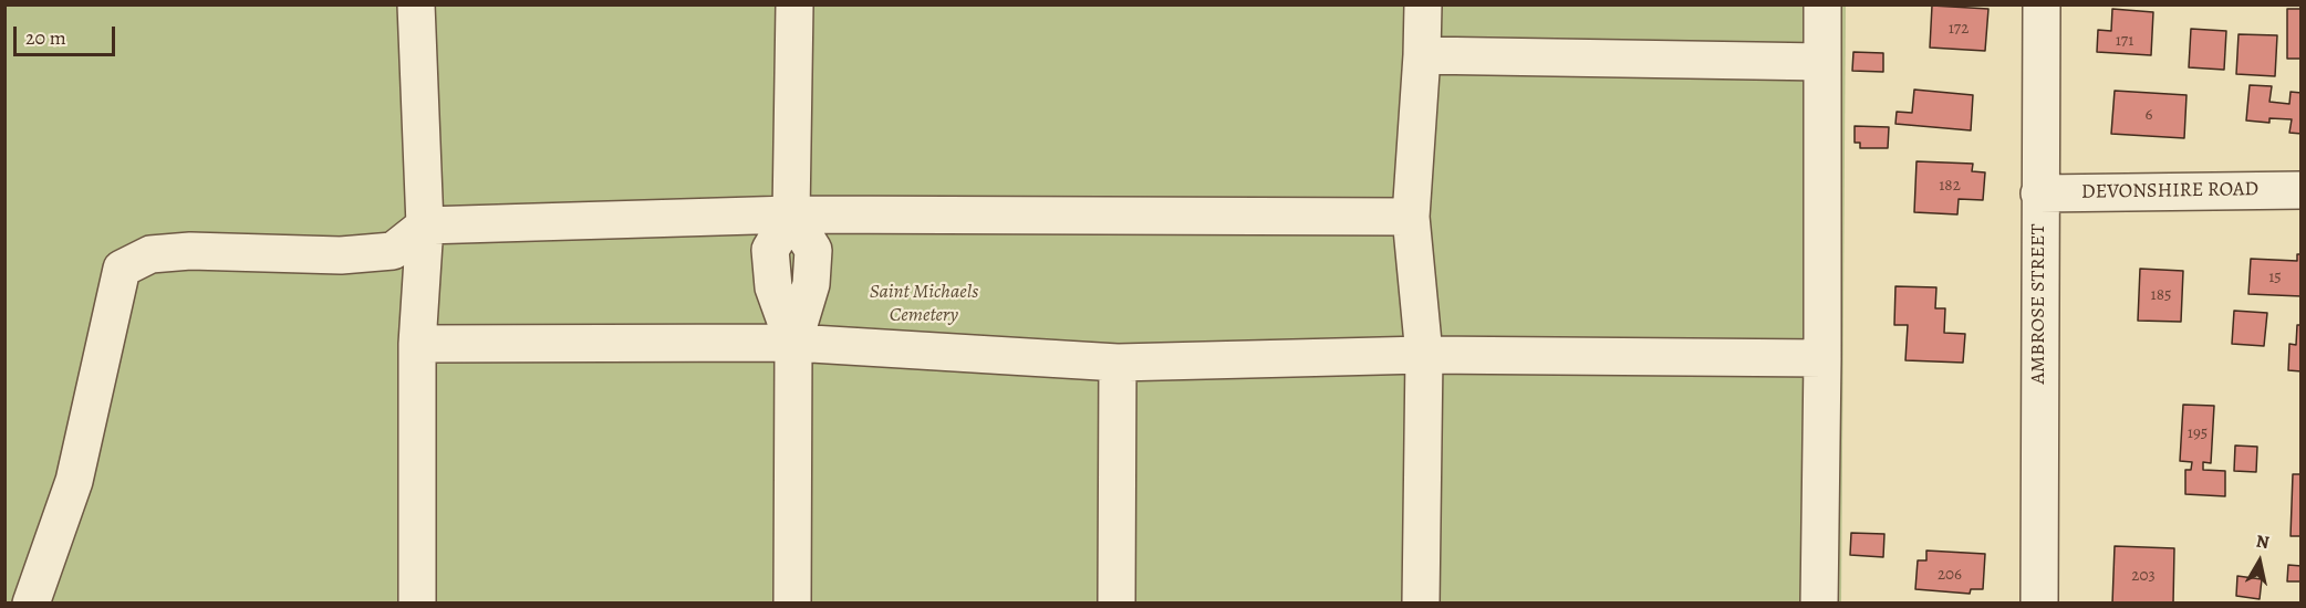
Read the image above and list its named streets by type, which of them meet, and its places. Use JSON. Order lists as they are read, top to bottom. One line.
{"streets":{"street":["DEVONSHIRE ROAD","AMBROSE STREET"]},"crossings":[["DEVONSHIRE ROAD","AMBROSE STREET"]],"parks":["Saint Michaels Cemetery"],"house_numbers":["172","171","6","182","15","185","195","206","203"],"scale_bar":"20 m","north":"top"}
